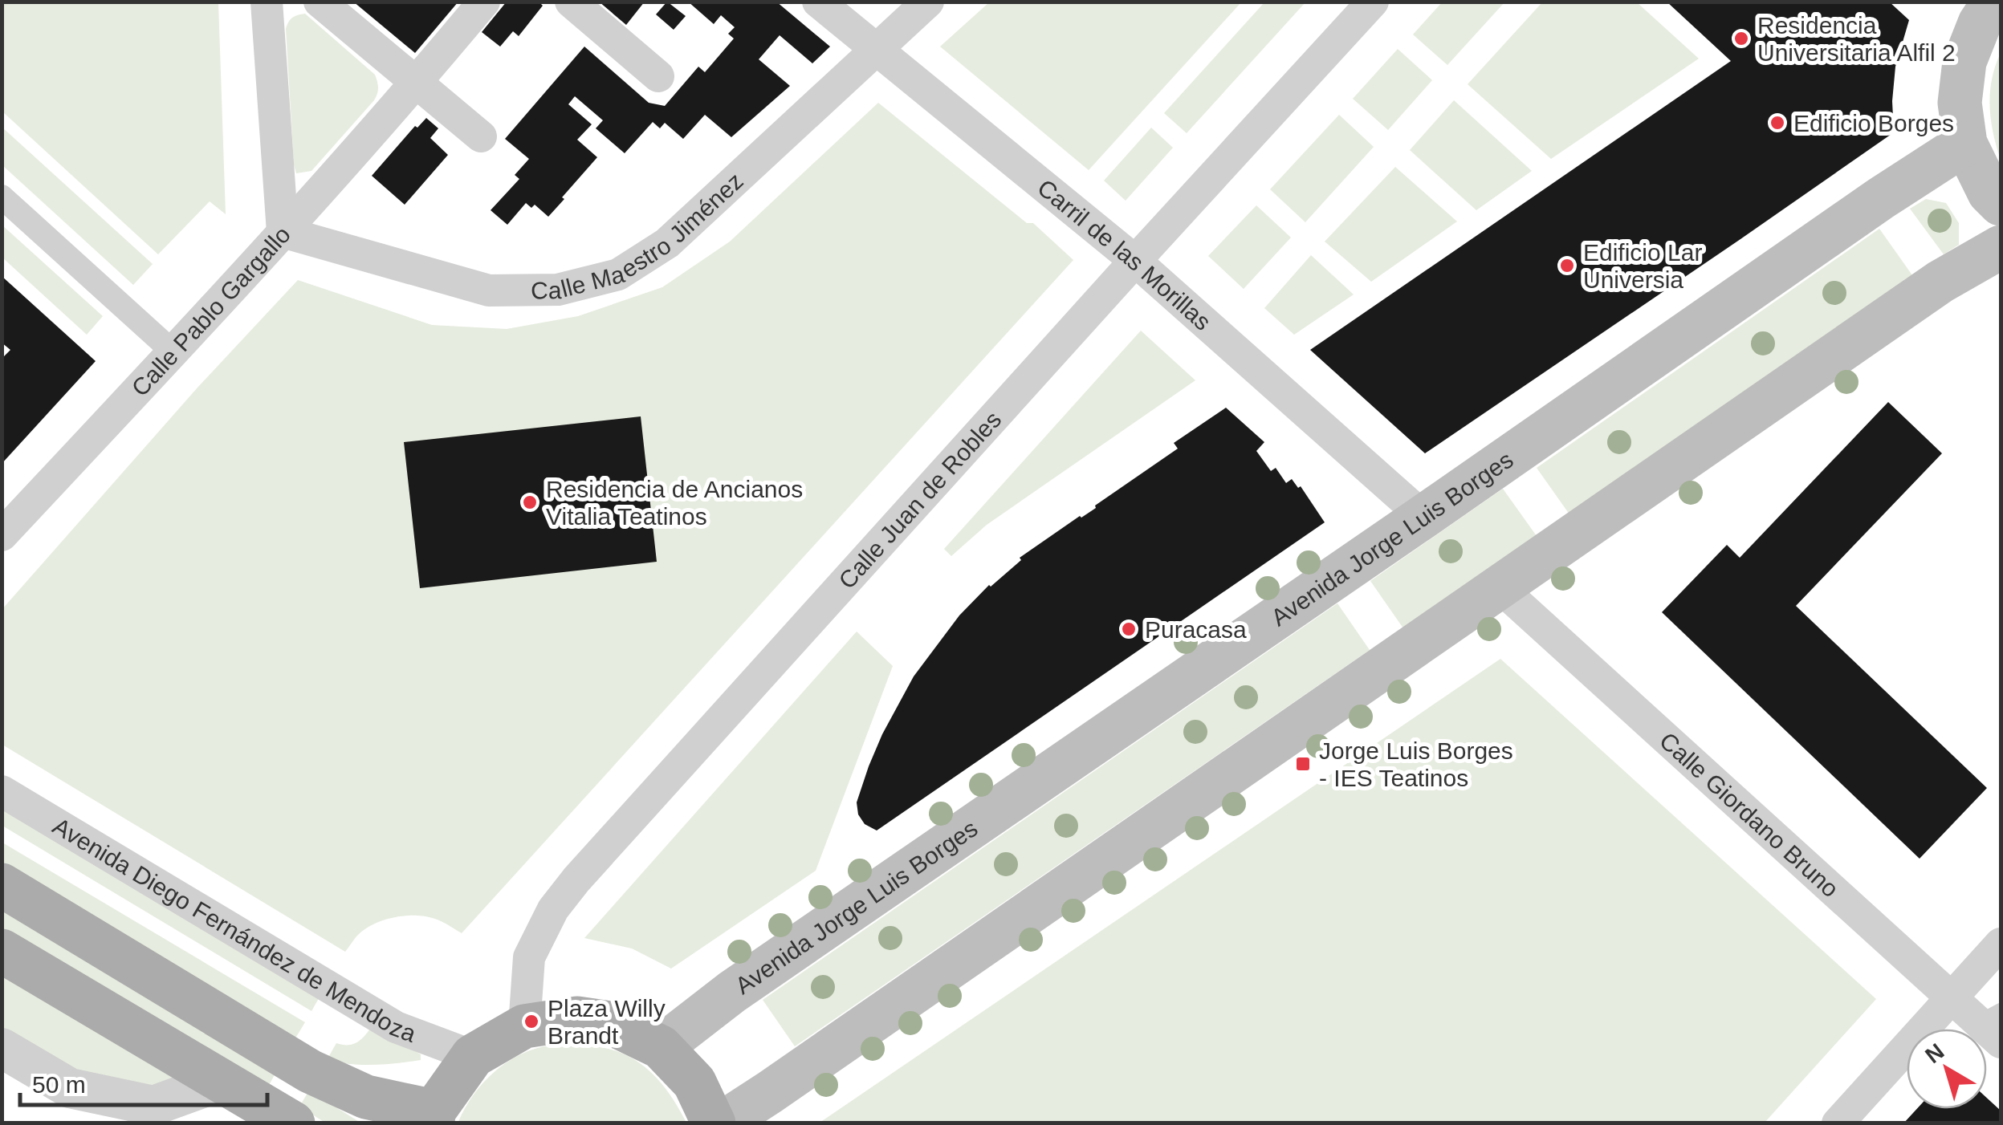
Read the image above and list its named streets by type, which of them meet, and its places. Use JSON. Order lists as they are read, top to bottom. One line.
{"streets":{"main road":["Avenida Jorge Luis Borges"],"street":["Calle Maestro Jiménez","Carril de las Morillas","Calle Pablo Gargallo","Calle Juan de Robles","Calle Giordano Bruno","Avenida Diego Fernández de Mendoza"]},"crossings":[["Calle Maestro Jiménez","Carril de las Morillas"],["Calle Maestro Jiménez","Calle Pablo Gargallo"],["Carril de las Morillas","Calle Juan de Robles"],["Carril de las Morillas","Avenida Jorge Luis Borges"]],"places":{"other":["Residencia Universitaria Alfil 2","Edificio Borges","Edificio Lar Universia","Residencia de Ancianos Vitalia Teatinos","Puracasa","Plaza Willy Brandt"],"transit":["Jorge Luis Borges - IES Teatinos"]},"scale_bar":"50 m","north":"top left"}
